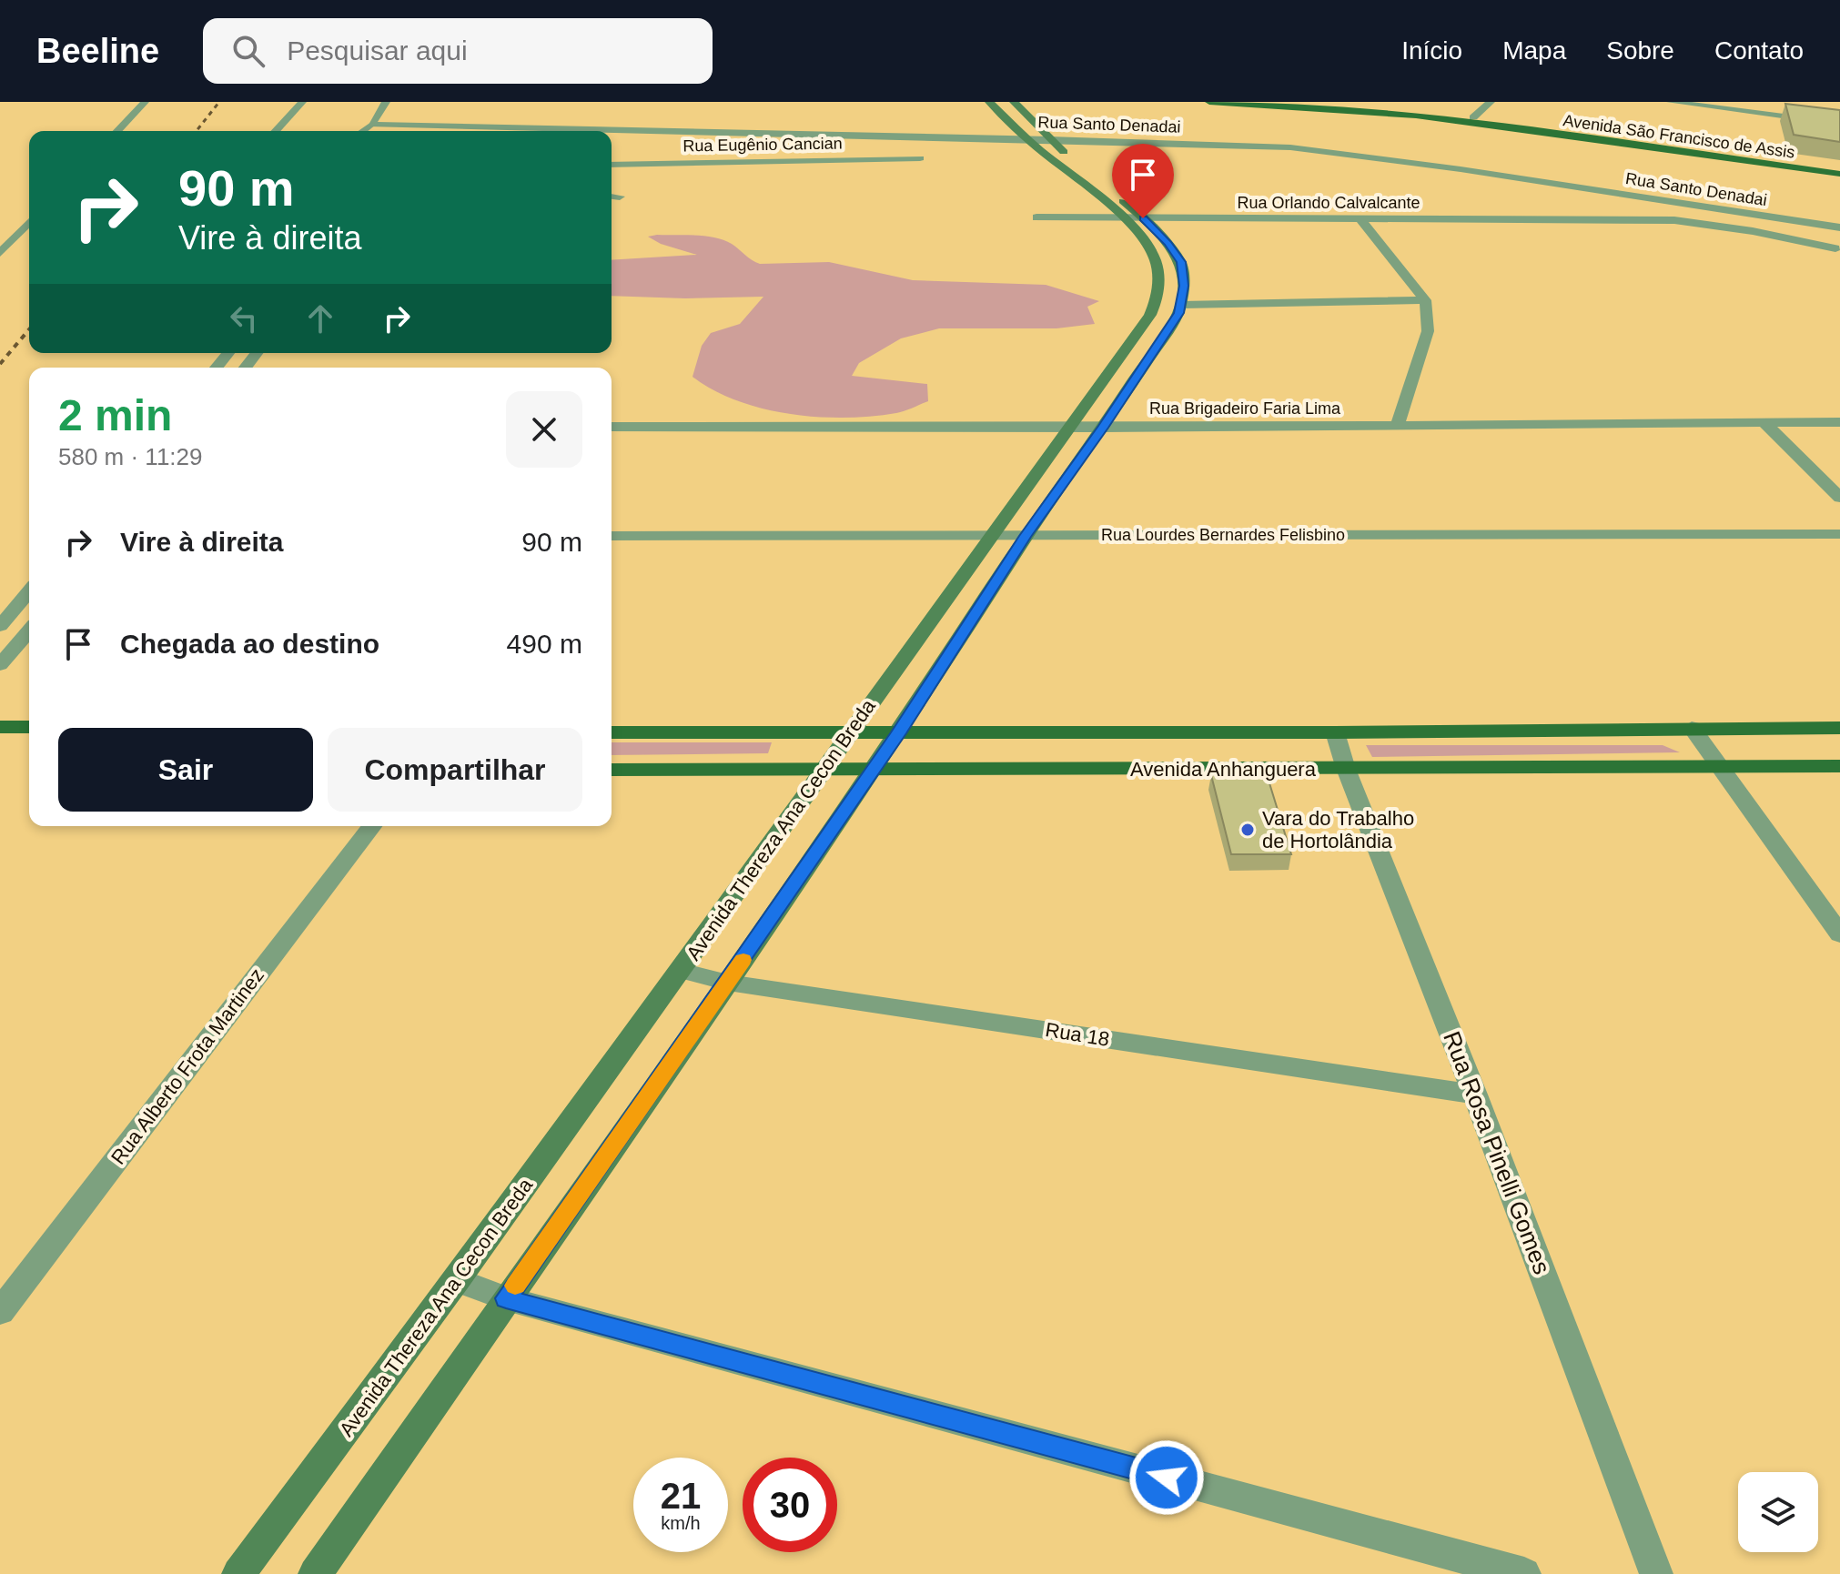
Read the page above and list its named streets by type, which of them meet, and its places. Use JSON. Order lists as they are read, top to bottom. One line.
{"streets":{"main road":["Avenida São Francisco de Assis","Avenida Anhanguera","Avenida Thereza Ana Cecon Breda"],"street":["Rua Santo Denadai","Rua Eugênio Cancian","Rua Orlando Calvalcante","Rua Brigadeiro Faria Lima","Rua Lourdes Bernardes Felisbino","Rua 18","Rua Alberto Frota Martinez","Rua Rosa Pinelli Gomes"]},"crossings":[["Rua Santo Denadai","Avenida Thereza Ana Cecon Breda"],["Rua Orlando Calvalcante","Avenida Thereza Ana Cecon Breda"],["Rua Brigadeiro Faria Lima","Avenida Thereza Ana Cecon Breda"],["Rua Lourdes Bernardes Felisbino","Avenida Thereza Ana Cecon Breda"],["Avenida Anhanguera","Avenida Thereza Ana Cecon Breda"],["Avenida Anhanguera","Rua Rosa Pinelli Gomes"],["Avenida Thereza Ana Cecon Breda","Rua 18"],["Rua 18","Rua Rosa Pinelli Gomes"]],"places":["Vara do Trabalho de Hortolândia"],"page":{"header":"Beeline","search":"Pesquisar aqui","nav":["Início","Mapa","Sobre","Contato"],"turn":["90 m","Vire à direita"],"heading":["2 min","580 m · 11:29"],"list":[{"name":"Vire à direita","value":"90 m"},{"name":"Chegada ao destino","value":"490 m"}],"buttons":["Sair","Compartilhar"],"speed":"21 km/h","limit":"30"}}
